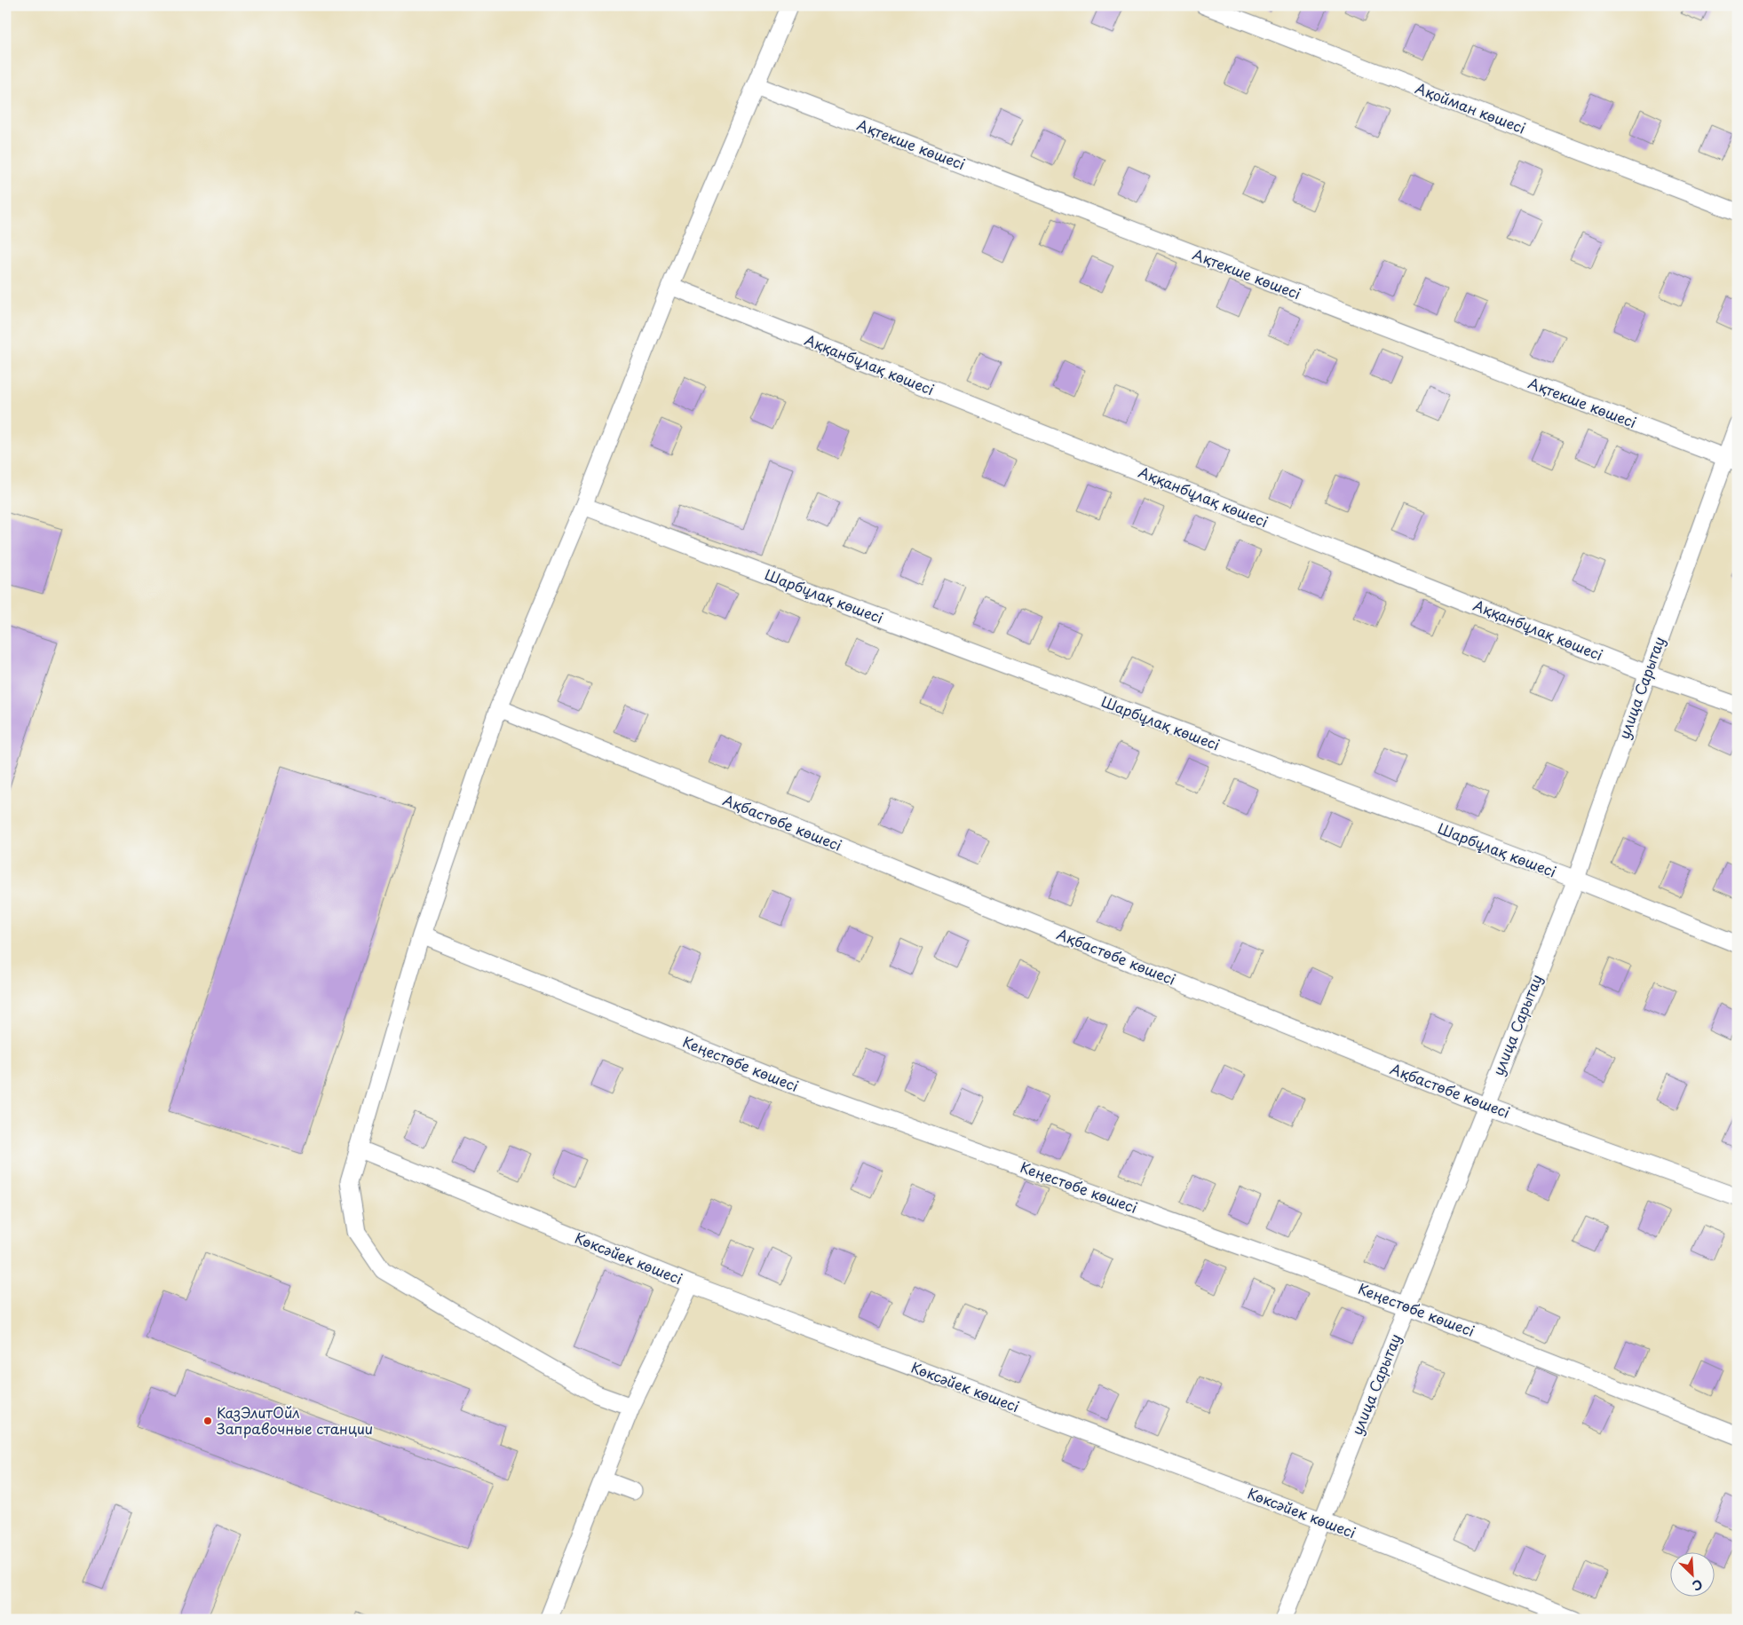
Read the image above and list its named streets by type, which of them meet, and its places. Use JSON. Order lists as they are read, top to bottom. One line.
{"streets":{"street":["Ақойман көшесі","Ақтекше көшесі","Аққанбұлақ көшесі","Шарбұлақ көшесі","улица Сарытау","Ақбастөбе көшесі","Кеңестөбе көшесі","Көксәйек көшесі"]},"crossings":[["Ақтекше көшесі","улица Сарытау"],["Аққанбұлақ көшесі","улица Сарытау"],["Шарбұлақ көшесі","улица Сарытау"],["улица Сарытау","Ақбастөбе көшесі"],["улица Сарытау","Кеңестөбе көшесі"],["улица Сарытау","Көксәйек көшесі"]],"places":["КазЭлитОйл Заправочные станции"],"north":"bottom right"}
